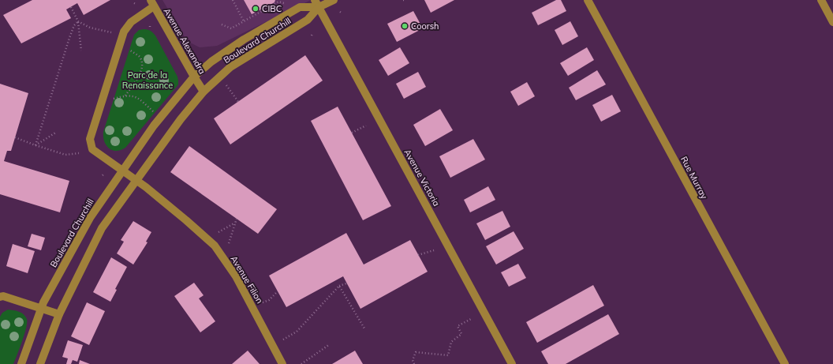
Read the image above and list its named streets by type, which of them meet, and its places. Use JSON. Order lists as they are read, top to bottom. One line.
{"streets":{"street":["Boulevard Churchill","Avenue Alexandra","Avenue Victoria","Rue Murray","Avenue Filion"]},"crossings":[["Boulevard Churchill","Avenue Alexandra"],["Boulevard Churchill","Avenue Victoria"],["Boulevard Churchill","Avenue Filion"]],"parks":["Parc de la Renaissance"],"places":["CIBC","Coorsh"]}
